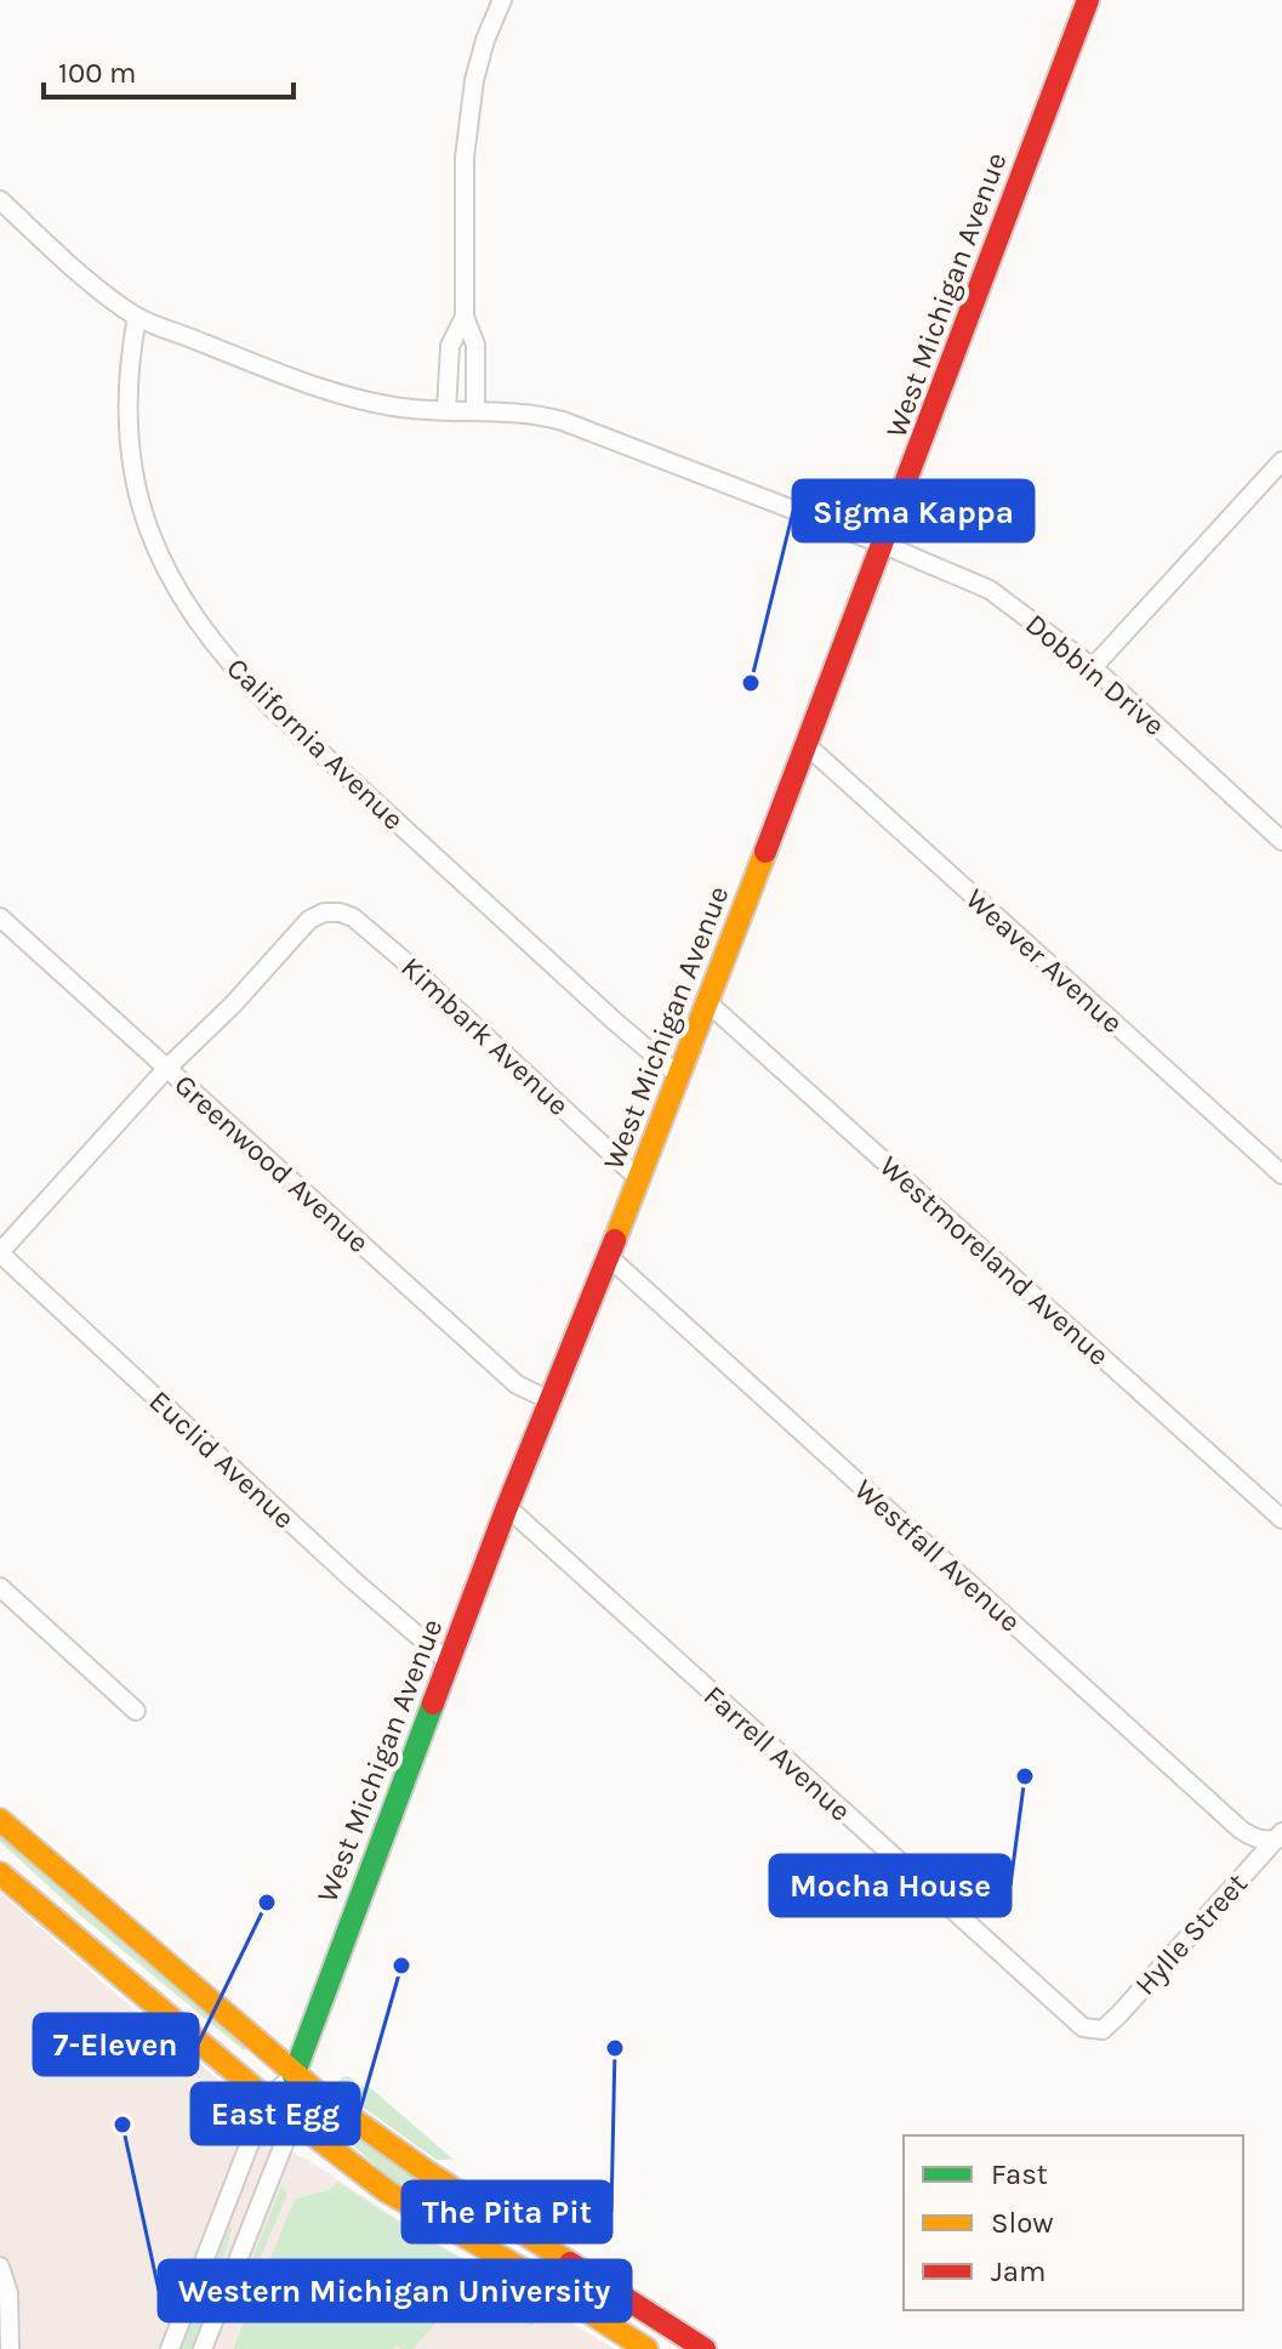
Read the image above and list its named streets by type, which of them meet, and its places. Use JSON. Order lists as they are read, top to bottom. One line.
{"streets":{"street":["West Michigan Avenue","Dobbin Drive","California Avenue","Weaver Avenue","Kimbark Avenue","Greenwood Avenue","Westmoreland Avenue","Euclid Avenue","Westfall Avenue","Farrell Avenue","Hylle Street"]},"crossings":[["West Michigan Avenue","Dobbin Drive"],["West Michigan Avenue","California Avenue"],["West Michigan Avenue","Weaver Avenue"],["West Michigan Avenue","Kimbark Avenue"],["West Michigan Avenue","Greenwood Avenue"],["West Michigan Avenue","Westmoreland Avenue"],["West Michigan Avenue","Euclid Avenue"],["West Michigan Avenue","Westfall Avenue"],["West Michigan Avenue","Farrell Avenue"],["Dobbin Drive","California Avenue"],["Kimbark Avenue","Greenwood Avenue"],["Westfall Avenue","Hylle Street"],["Farrell Avenue","Hylle Street"]],"places":["Sigma Kappa","Mocha House","7-Eleven","East Egg","The Pita Pit","Western Michigan University"],"legend":["Fast","Slow","Jam"],"scale_bar":"100 m"}
